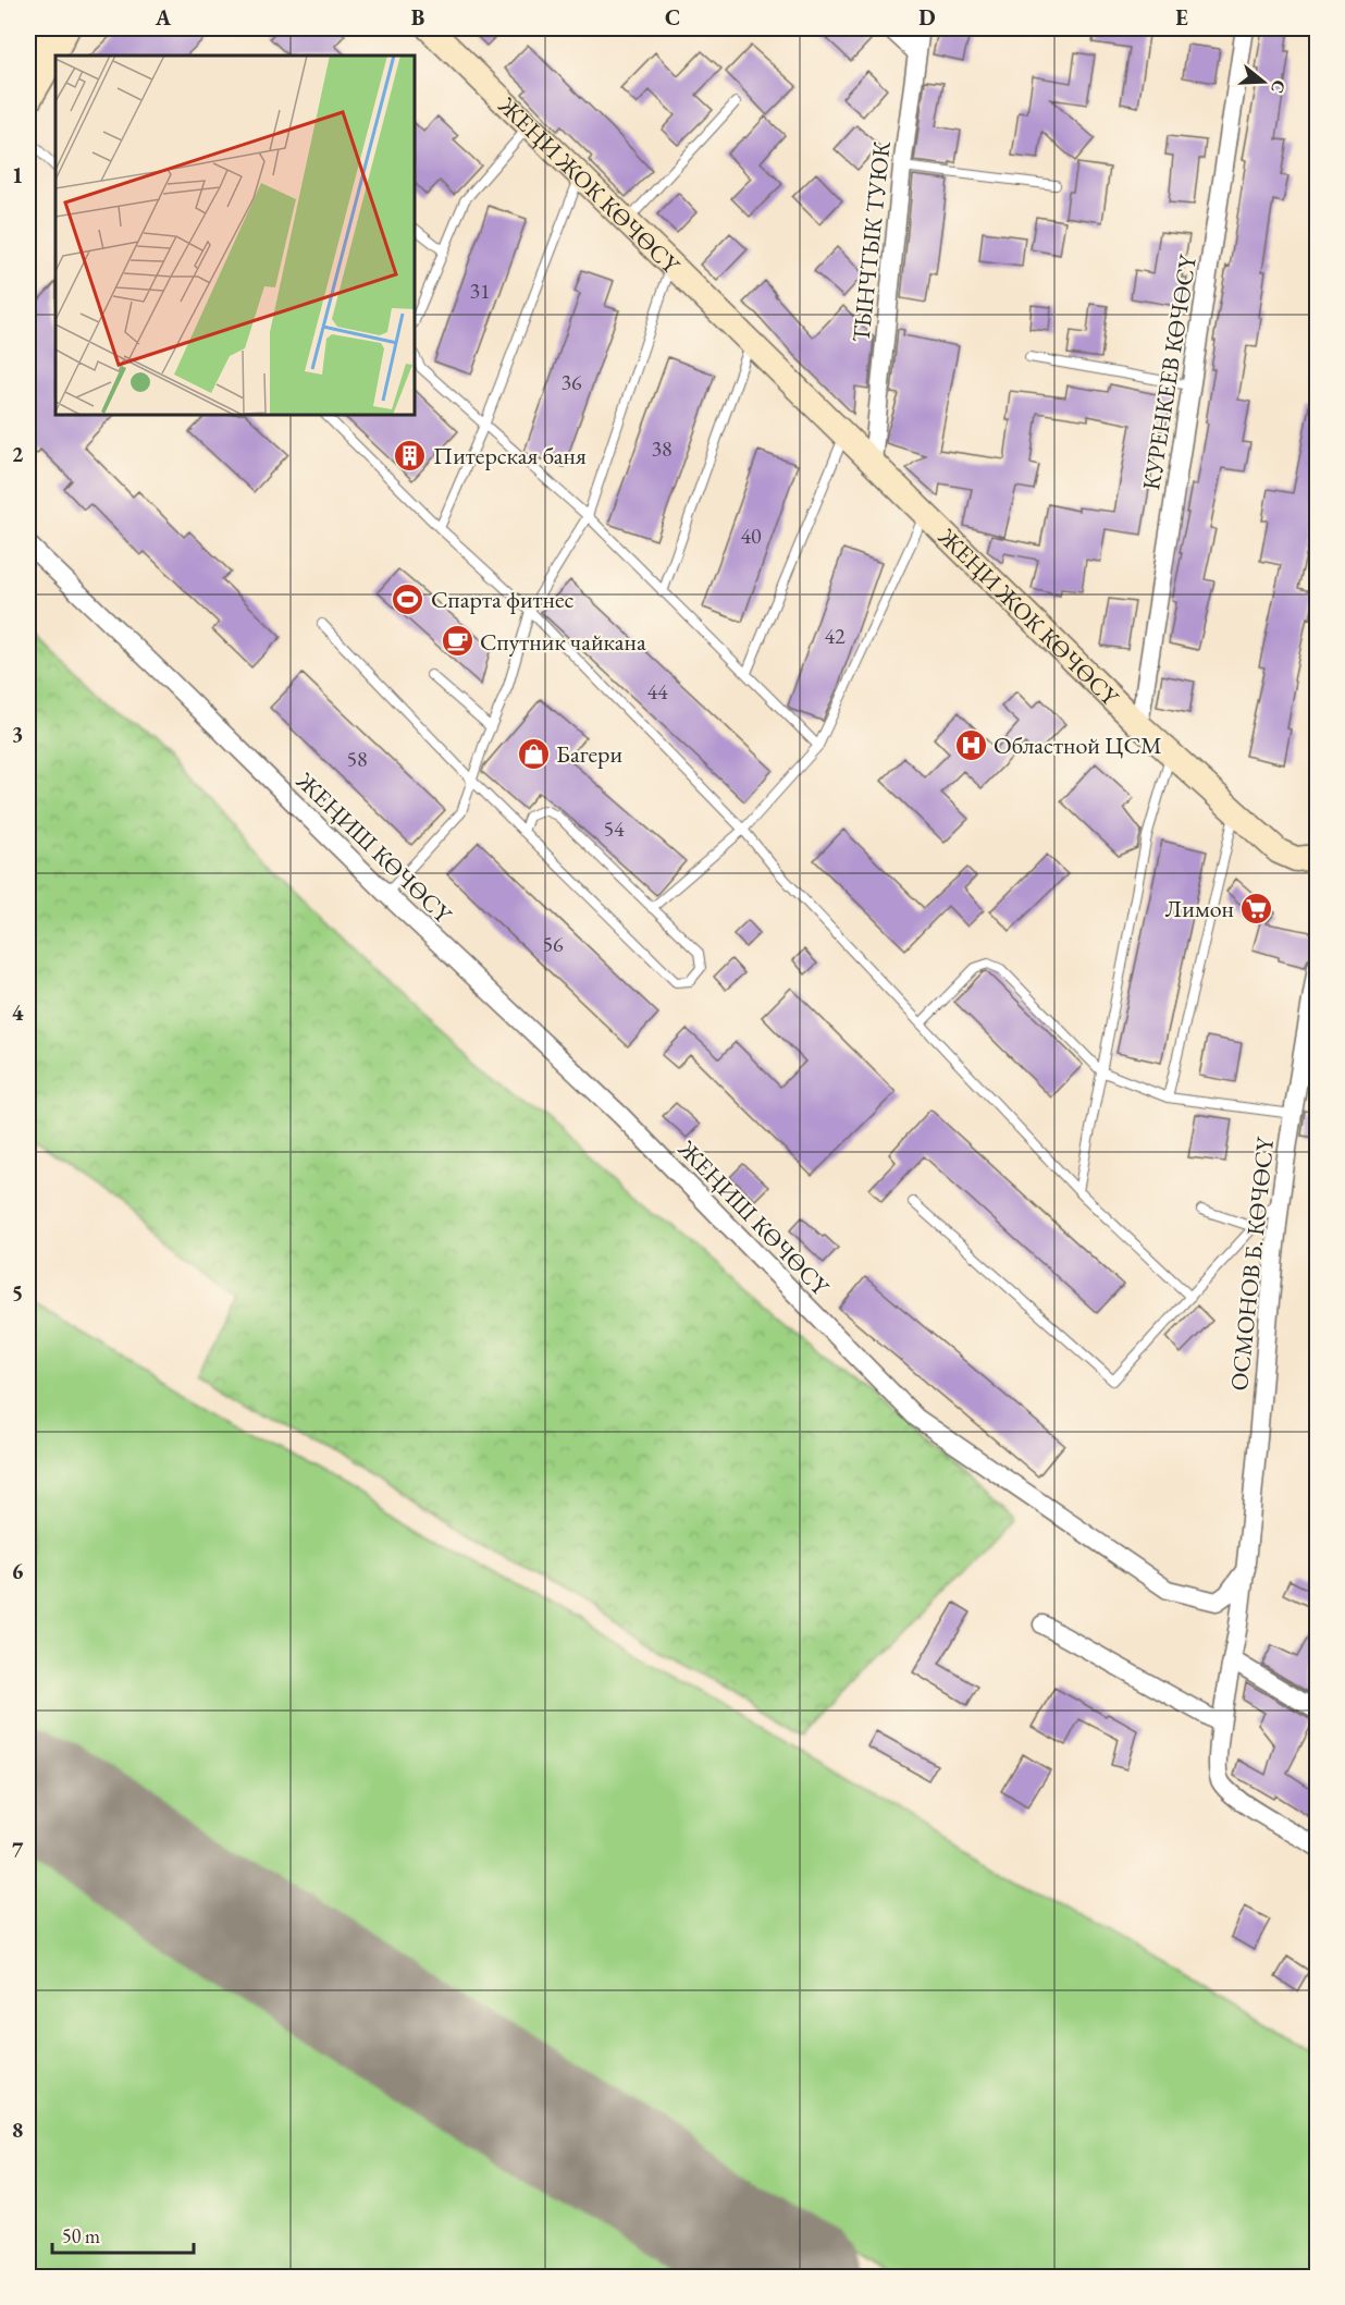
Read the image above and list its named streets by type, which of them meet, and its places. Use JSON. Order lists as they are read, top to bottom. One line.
{"streets":{"main road":["ЖЕҢИ ЖОК КӨЧӨСҮ"],"street":["ТЫНЧТЫК ТУЮК","КУРЕНКЕЕВ КӨЧӨСҮ","ЖЕҢИШ КӨЧӨСҮ","ОСМОНОВ Б. КӨЧӨСҮ"]},"crossings":[["ЖЕҢИ ЖОК КӨЧӨСҮ","ТЫНЧТЫК ТУЮК"],["ЖЕҢИ ЖОК КӨЧӨСҮ","КУРЕНКЕЕВ КӨЧӨСҮ"],["ЖЕҢИШ КӨЧӨСҮ","ОСМОНОВ Б. КӨЧӨСҮ"]],"places":{"building":["Питерская баня"],"sports":["Спарта фитнес"],"cafe":["Спутник чайкана"],"hospital":["Областной ЦСМ"],"shop":["Багери"],"supermarket":["Лимон"]},"house_numbers":["31","36","38","40","42","44","58","54","56"],"scale_bar":"50 m","north":"right","grid":{"columns":["A","B","C","D","E"],"rows":["1","2","3","4","5","6","7","8"]}}
